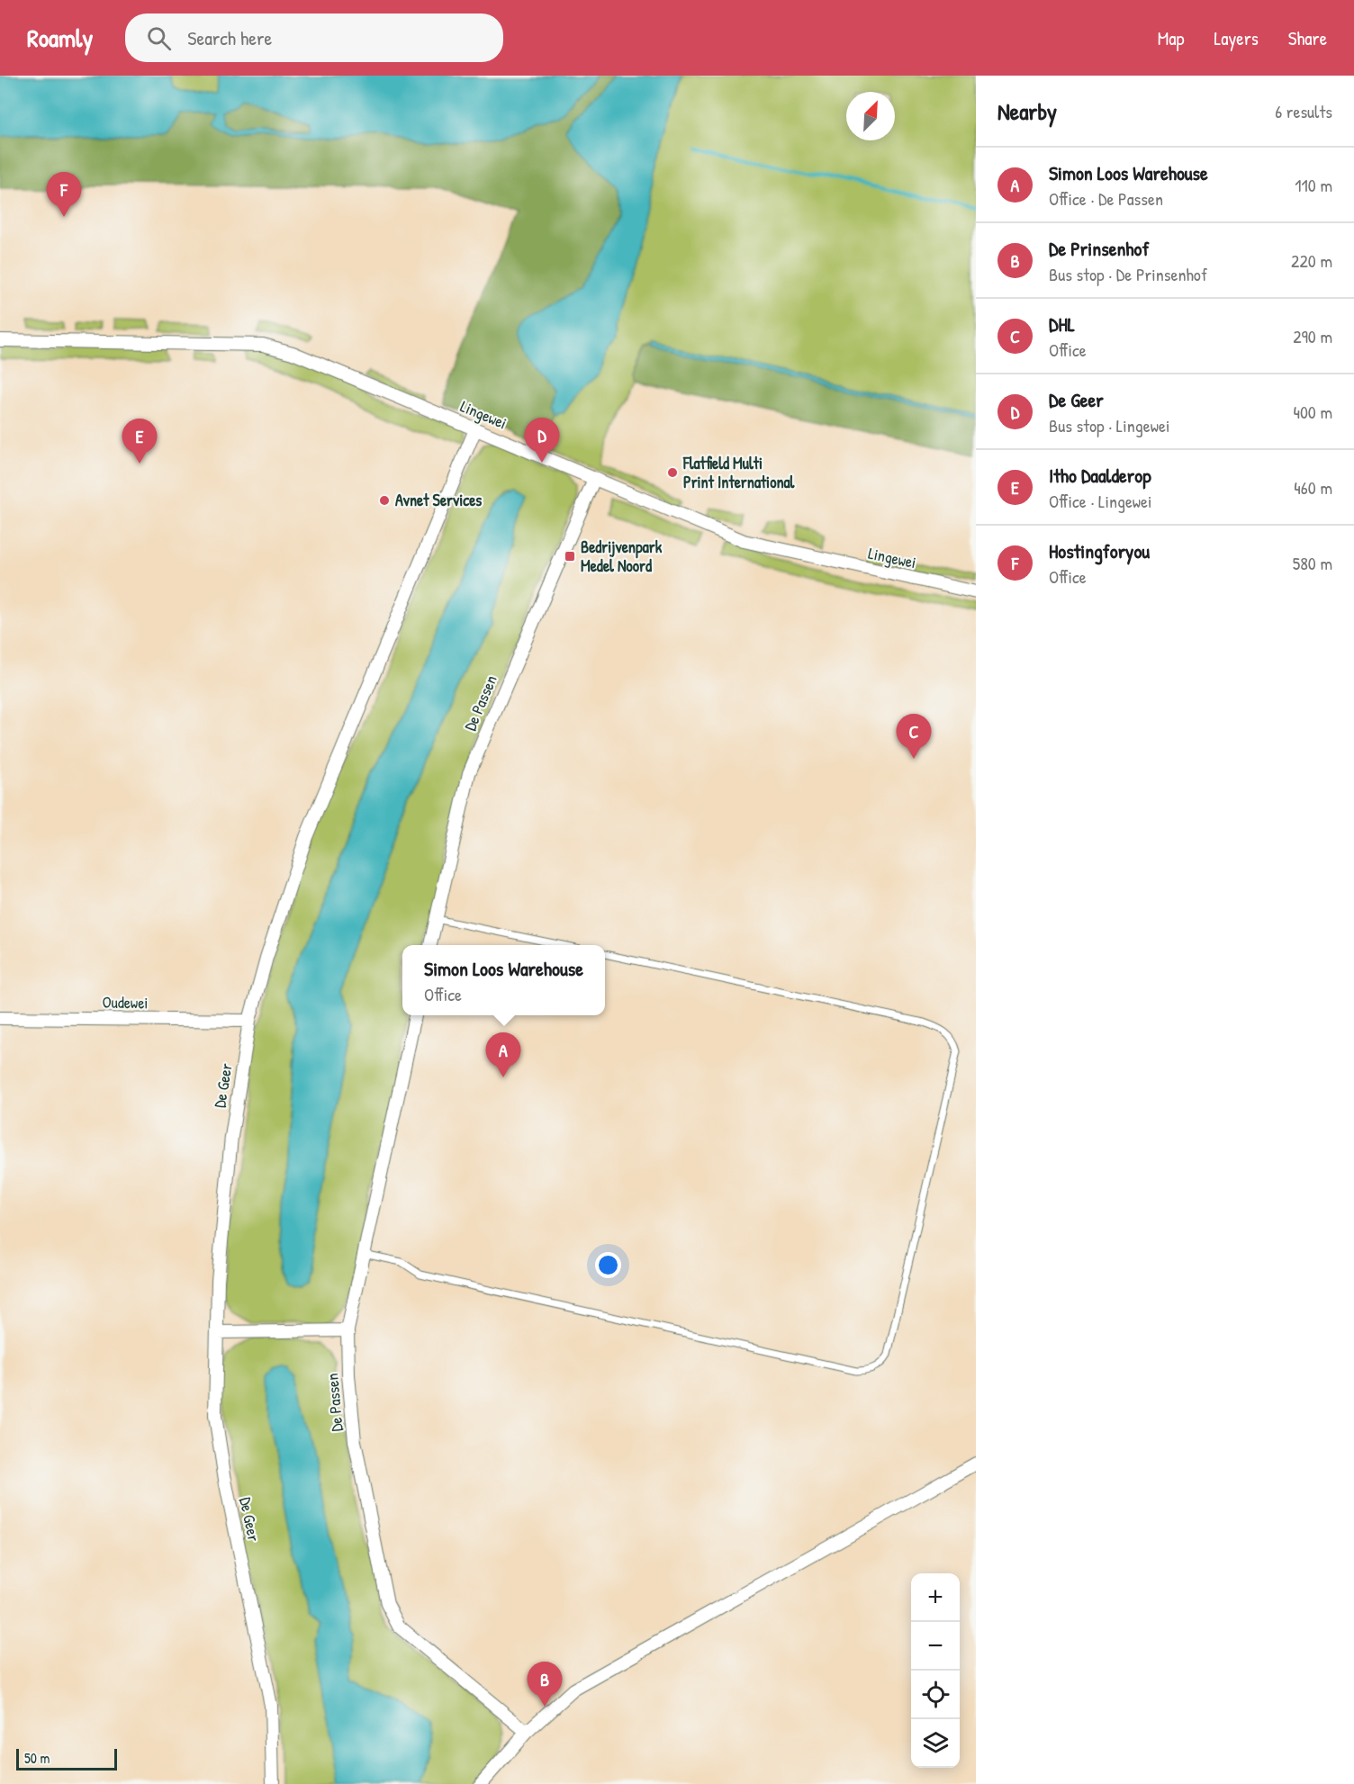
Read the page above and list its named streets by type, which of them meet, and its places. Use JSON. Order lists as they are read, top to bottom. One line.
{"streets":{"street":["Lingewei","De Passen","Oudewei","De Geer"]},"crossings":[["Lingewei","De Passen"],["Lingewei","De Geer"],["Oudewei","De Geer"]],"places":{"other":["Flatfield Multi Print International","Avnet Services"],"transit":["Bedrijvenpark Medel Noord"]},"scale_bar":"50 m","north":"top right","page":{"header":"Roamly","search":"Search here","nav":["Map","Layers","Share"],"heading":["Nearby","6 results"],"list":[{"mark":"A","name":"Simon Loos Warehouse","note":"Office · De Passen","value":"110 m"},{"mark":"B","name":"De Prinsenhof","note":"Bus stop · De Prinsenhof","value":"220 m"},{"mark":"C","name":"DHL","note":"Office","value":"290 m"},{"mark":"D","name":"De Geer","note":"Bus stop · Lingewei","value":"400 m"},{"mark":"E","name":"Itho Daalderop","note":"Office · Lingewei","value":"460 m"},{"mark":"F","name":"Hostingforyou","note":"Office","value":"580 m"}],"pins":["F","D","E","C","A","B"],"popup":["Simon Loos Warehouse","Office"],"map_buttons":["+","−"],"scale":"50 m"}}
